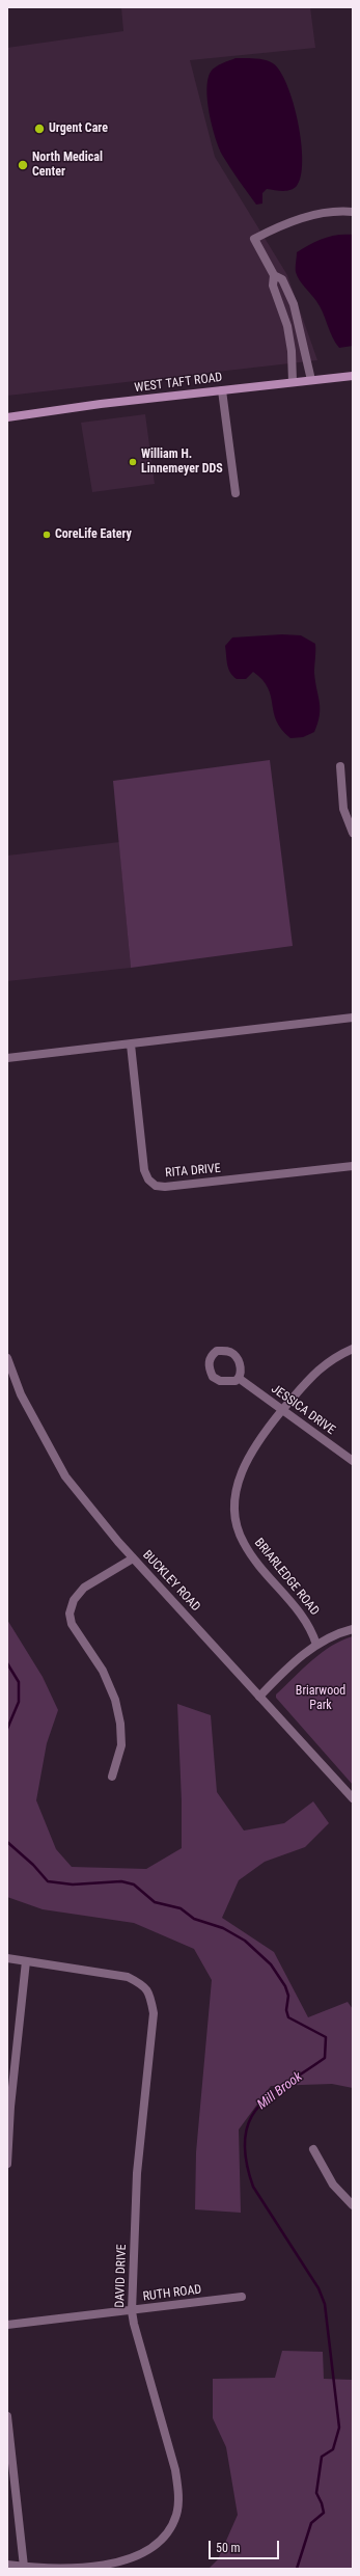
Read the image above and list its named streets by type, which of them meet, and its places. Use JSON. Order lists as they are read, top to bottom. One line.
{"streets":{"main road":["WEST TAFT ROAD"],"street":["RITA DRIVE","JESSICA DRIVE","BRIARLEDGE ROAD","BUCKLEY ROAD","DAVID DRIVE","RUTH ROAD"]},"crossings":[["JESSICA DRIVE","BRIARLEDGE ROAD"],["DAVID DRIVE","RUTH ROAD"]],"water":["Mill Brook"],"parks":["Briarwood Park"],"places":["Urgent Care","North Medical Center","William H. Linnemeyer DDS","CoreLife Eatery"],"scale_bar":"50 m"}
